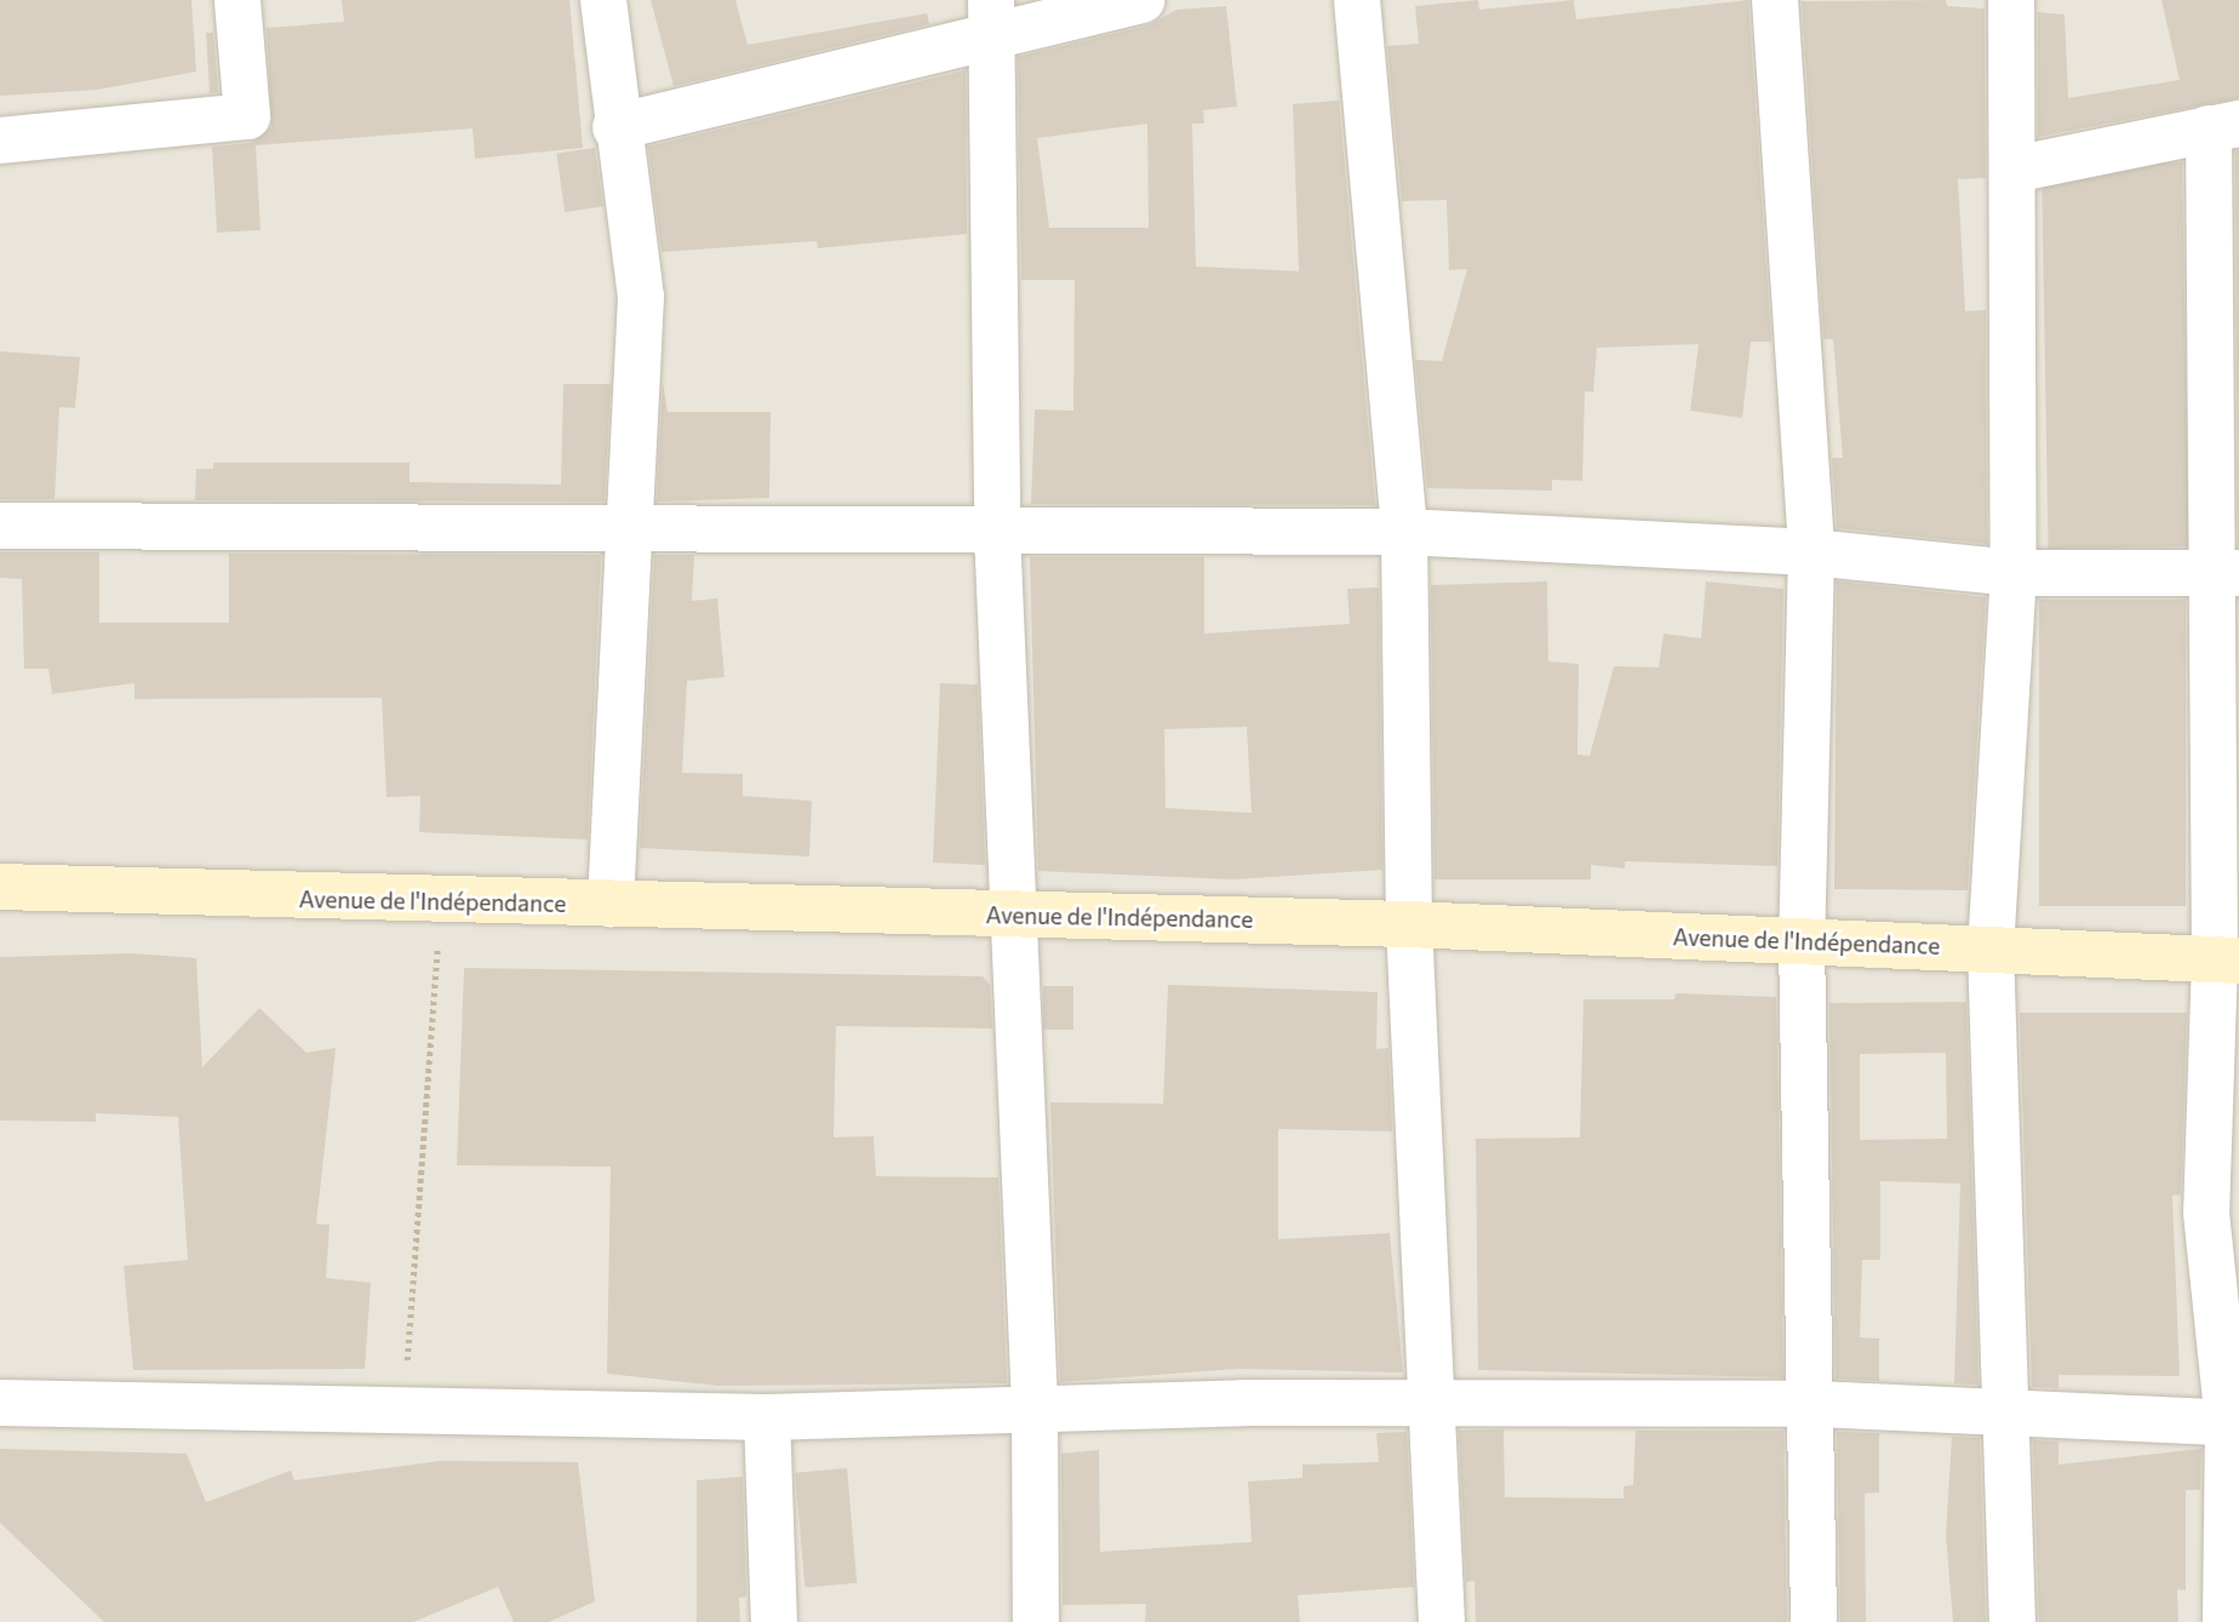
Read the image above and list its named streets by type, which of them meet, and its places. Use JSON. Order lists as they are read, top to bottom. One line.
{"streets":{"main road":["Avenue de l'Indépendance"]}}
